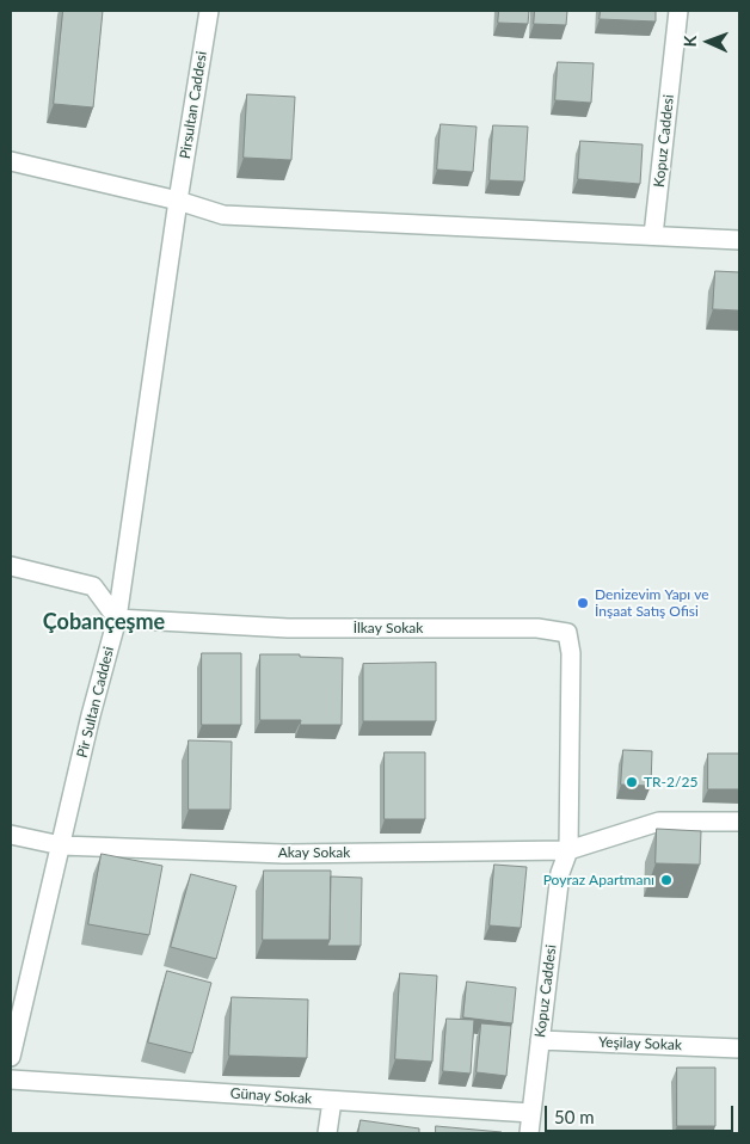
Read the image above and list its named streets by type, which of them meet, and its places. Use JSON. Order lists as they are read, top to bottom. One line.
{"streets":{"street":["Pirsultan Caddesi","Kopuz Caddesi","İlkay Sokak","Pir Sultan Caddesi","Akay Sokak","Yeşilay Sokak","Günay Sokak"]},"crossings":[["Pirsultan Caddesi","Pir Sultan Caddesi"],["Kopuz Caddesi","İlkay Sokak"],["Kopuz Caddesi","Akay Sokak"],["Kopuz Caddesi","Yeşilay Sokak"],["Kopuz Caddesi","Günay Sokak"],["İlkay Sokak","Pir Sultan Caddesi"],["İlkay Sokak","Akay Sokak"],["Pir Sultan Caddesi","Akay Sokak"]],"districts":["Çobançeşme"],"places":["Denizevim Yapı ve İnşaat Satış Ofisi","TR-2/25","Poyraz Apartmanı"],"scale_bar":"50 m","north":"left"}
